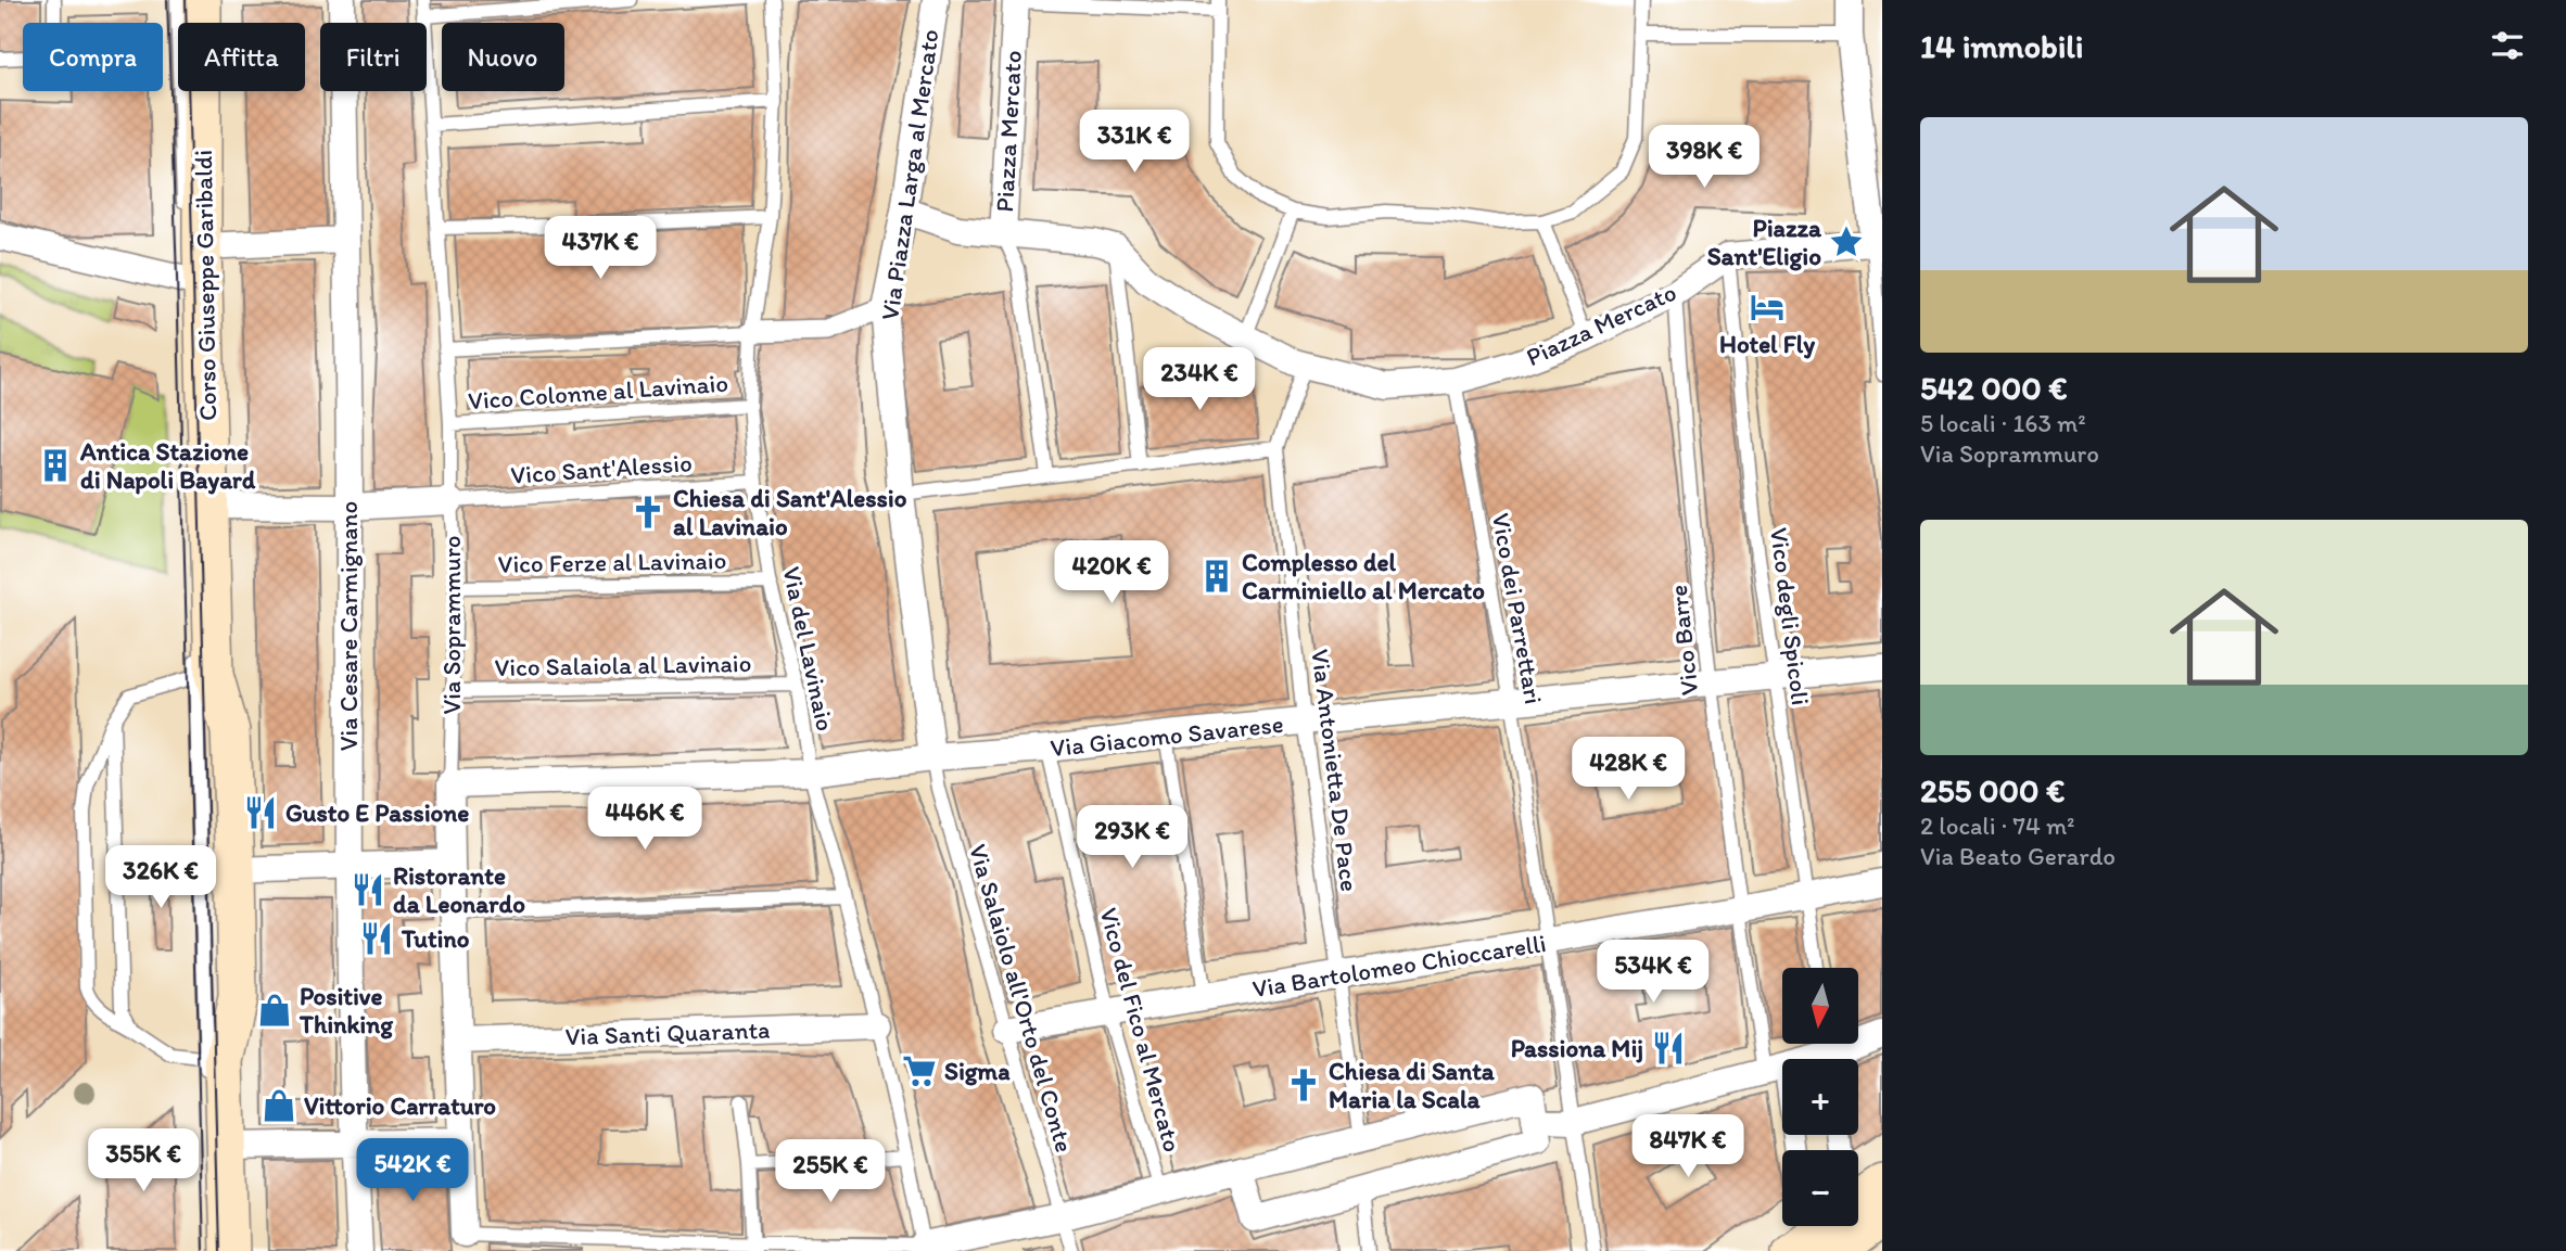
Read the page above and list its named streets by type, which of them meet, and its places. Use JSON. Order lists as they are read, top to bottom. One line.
{"streets":{"main road":["Corso Giuseppe Garibaldi"],"street":["Piazza Mercato","Via Piazza Larga al Mercato","Via Soprammuro","Via Cesare Carmignano","Via Giacomo Savarese","Via Bartolomeo Chioccarelli","Via Santi Quaranta"],"lane":["Vico Colonne al Lavinaio","Vico Sant'Alessio","Vico Ferze al Lavinaio","Vico dei Parrettari","Vico degli Spicoli","Vico Barre","Via del Lavinaio","Vico Salaiola al Lavinaio","Via Antonietta De Pace","Via Salaiolo all'Orto del Conte","Vico del Fico al Mercato"]},"crossings":[["Piazza Mercato","Vico dei Parrettari"],["Piazza Mercato","Vico degli Spicoli"],["Piazza Mercato","Vico Barre"],["Piazza Mercato","Via Antonietta De Pace"],["Via Piazza Larga al Mercato","Via Giacomo Savarese"],["Via Piazza Larga al Mercato","Via Salaiolo all'Orto del Conte"],["Vico Colonne al Lavinaio","Via Soprammuro"],["Vico Colonne al Lavinaio","Via del Lavinaio"],["Vico Sant'Alessio","Via Soprammuro"],["Vico Sant'Alessio","Via del Lavinaio"],["Vico Ferze al Lavinaio","Via Soprammuro"],["Vico Ferze al Lavinaio","Via del Lavinaio"],["Vico dei Parrettari","Via Giacomo Savarese"],["Vico dei Parrettari","Via Bartolomeo Chioccarelli"],["Vico degli Spicoli","Via Giacomo Savarese"],["Vico degli Spicoli","Via Bartolomeo Chioccarelli"],["Via Soprammuro","Vico Salaiola al Lavinaio"],["Via Soprammuro","Via Giacomo Savarese"],["Via Soprammuro","Via Santi Quaranta"],["Vico Barre","Via Giacomo Savarese"],["Vico Barre","Via Bartolomeo Chioccarelli"],["Via del Lavinaio","Vico Salaiola al Lavinaio"],["Via del Lavinaio","Via Giacomo Savarese"],["Via del Lavinaio","Via Santi Quaranta"],["Via Giacomo Savarese","Via Antonietta De Pace"],["Via Giacomo Savarese","Via Salaiolo all'Orto del Conte"],["Via Giacomo Savarese","Vico del Fico al Mercato"],["Via Antonietta De Pace","Via Bartolomeo Chioccarelli"],["Via Bartolomeo Chioccarelli","Via Salaiolo all'Orto del Conte"],["Via Bartolomeo Chioccarelli","Vico del Fico al Mercato"]],"places":{"place":["Piazza Sant'Eligio"],"hotel":["Hotel Fly"],"building":["Antica Stazione di Napoli Bayard","Complesso del Carminiello al Mercato"],"church":["Chiesa di Sant'Alessio al Lavinaio","Chiesa di Santa Maria la Scala"],"restaurant":["Gusto E Passione","Ristorante da Leonardo","Tutino","Passiona Mij"],"shop":["Positive Thinking","Vittorio Carraturo"],"supermarket":["Sigma"]},"north":"bottom","page":{"heading":"14 immobili","chip":["Compra","Affitta","Filtri","Nuovo"],"list":[{"name":"542 000 €","note":"5 locali · 163 m² · Via Soprammuro"},{"name":"255 000 €","note":"2 locali · 74 m² · Via Beato Gerardo"}],"price":["331K €","398K €","437K €","234K €","420K €","428K €","446K €","293K €","326K €","534K €","847K €","355K €","542K €","255K €"],"map_buttons":["+","−"]}}
